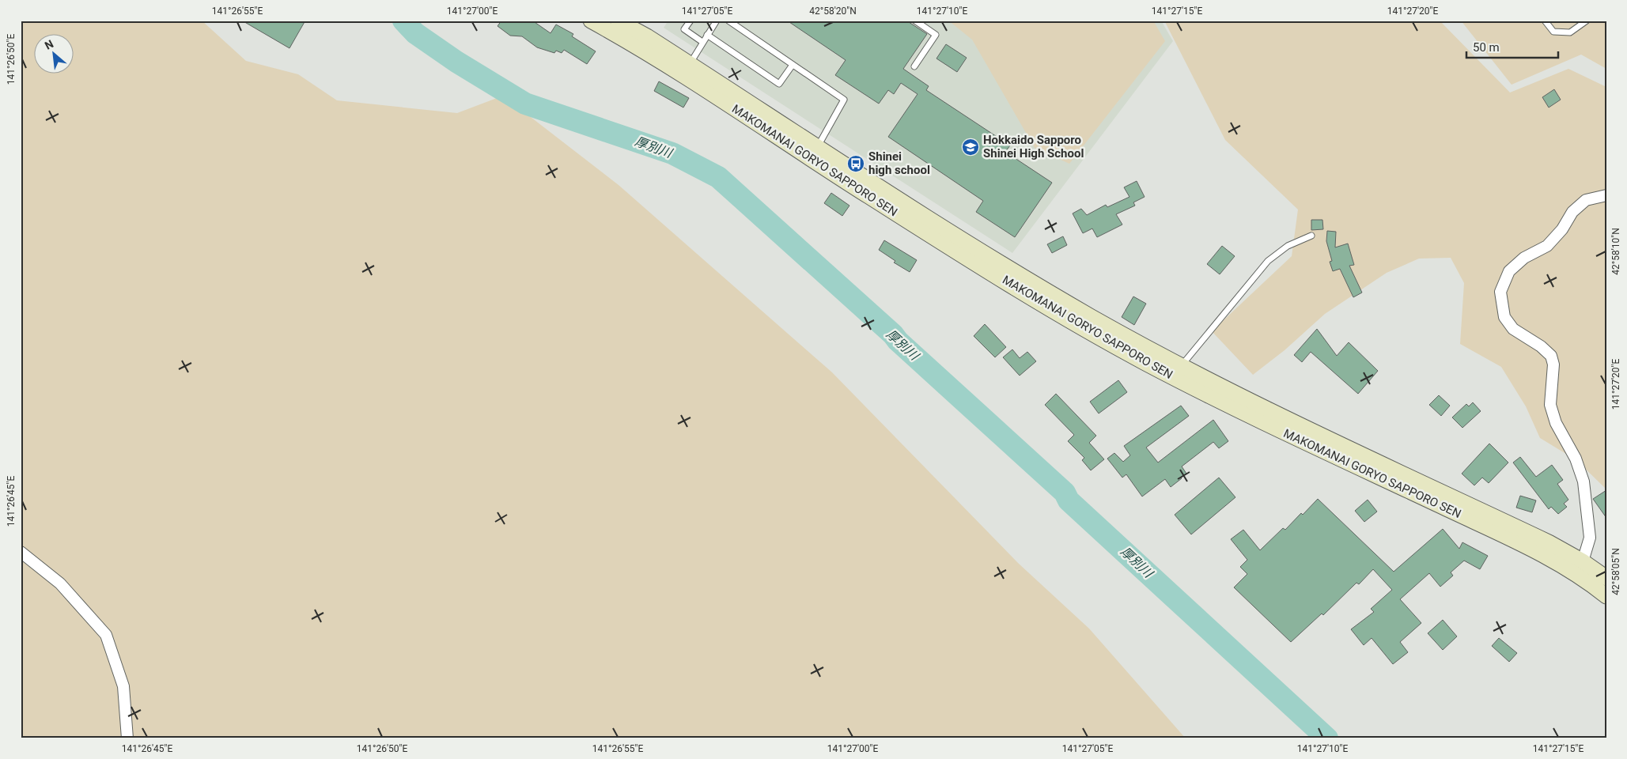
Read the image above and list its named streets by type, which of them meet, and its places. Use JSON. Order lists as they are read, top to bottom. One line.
{"streets":{"main road":["MAKOMANAI GORYO SAPPORO SEN"]},"water":["厚別川"],"places":{"school or university":["Hokkaido Sapporo Shinei High School"],"bus stop":["Shinei high school"]},"scale_bar":"50 m","north":"top left","coordinates":["141°26'55\"E","141°27'00\"E","141°27'05\"E","42°58'20\"N","141°27'10\"E","141°27'15\"E","141°27'20\"E","141°26'50\"E","42°58'10\"N","141°26'45\"E","42°58'05\"N"]}
